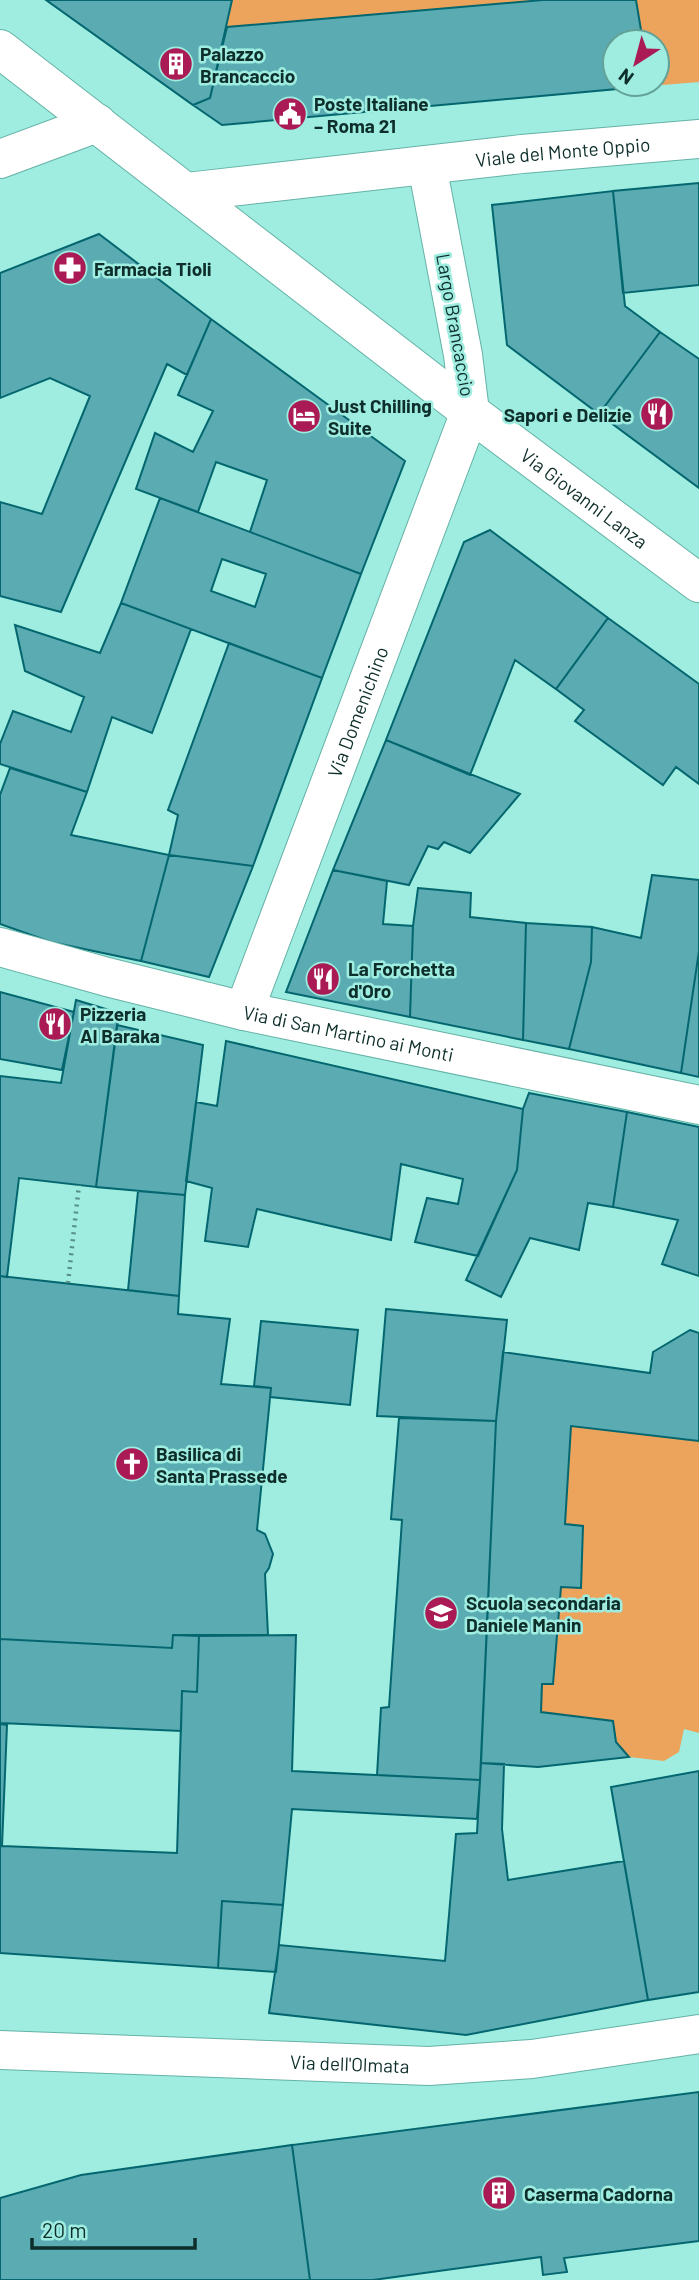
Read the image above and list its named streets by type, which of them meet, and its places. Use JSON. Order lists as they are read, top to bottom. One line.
{"streets":{"street":["Viale del Monte Oppio","Largo Brancaccio","Via Giovanni Lanza","Via Domenichino","Via di San Martino ai Monti","Via dell'Olmata"]},"crossings":[["Viale del Monte Oppio","Largo Brancaccio"],["Largo Brancaccio","Via Giovanni Lanza"],["Largo Brancaccio","Via Domenichino"],["Via Giovanni Lanza","Via Domenichino"],["Via Domenichino","Via di San Martino ai Monti"]],"places":{"building":["Palazzo Brancaccio","Caserma Cadorna"],"public building":["Poste Italiane – Roma 21"],"pharmacy":["Farmacia Tioli"],"restaurant":["Sapori e Delizie","La Forchetta d'Oro","Pizzeria Al Baraka"],"hotel":["Just Chilling Suite"],"church":["Basilica di Santa Prassede"],"school or university":["Scuola secondaria Daniele Manin"]},"scale_bar":"20 m","north":"bottom left"}
